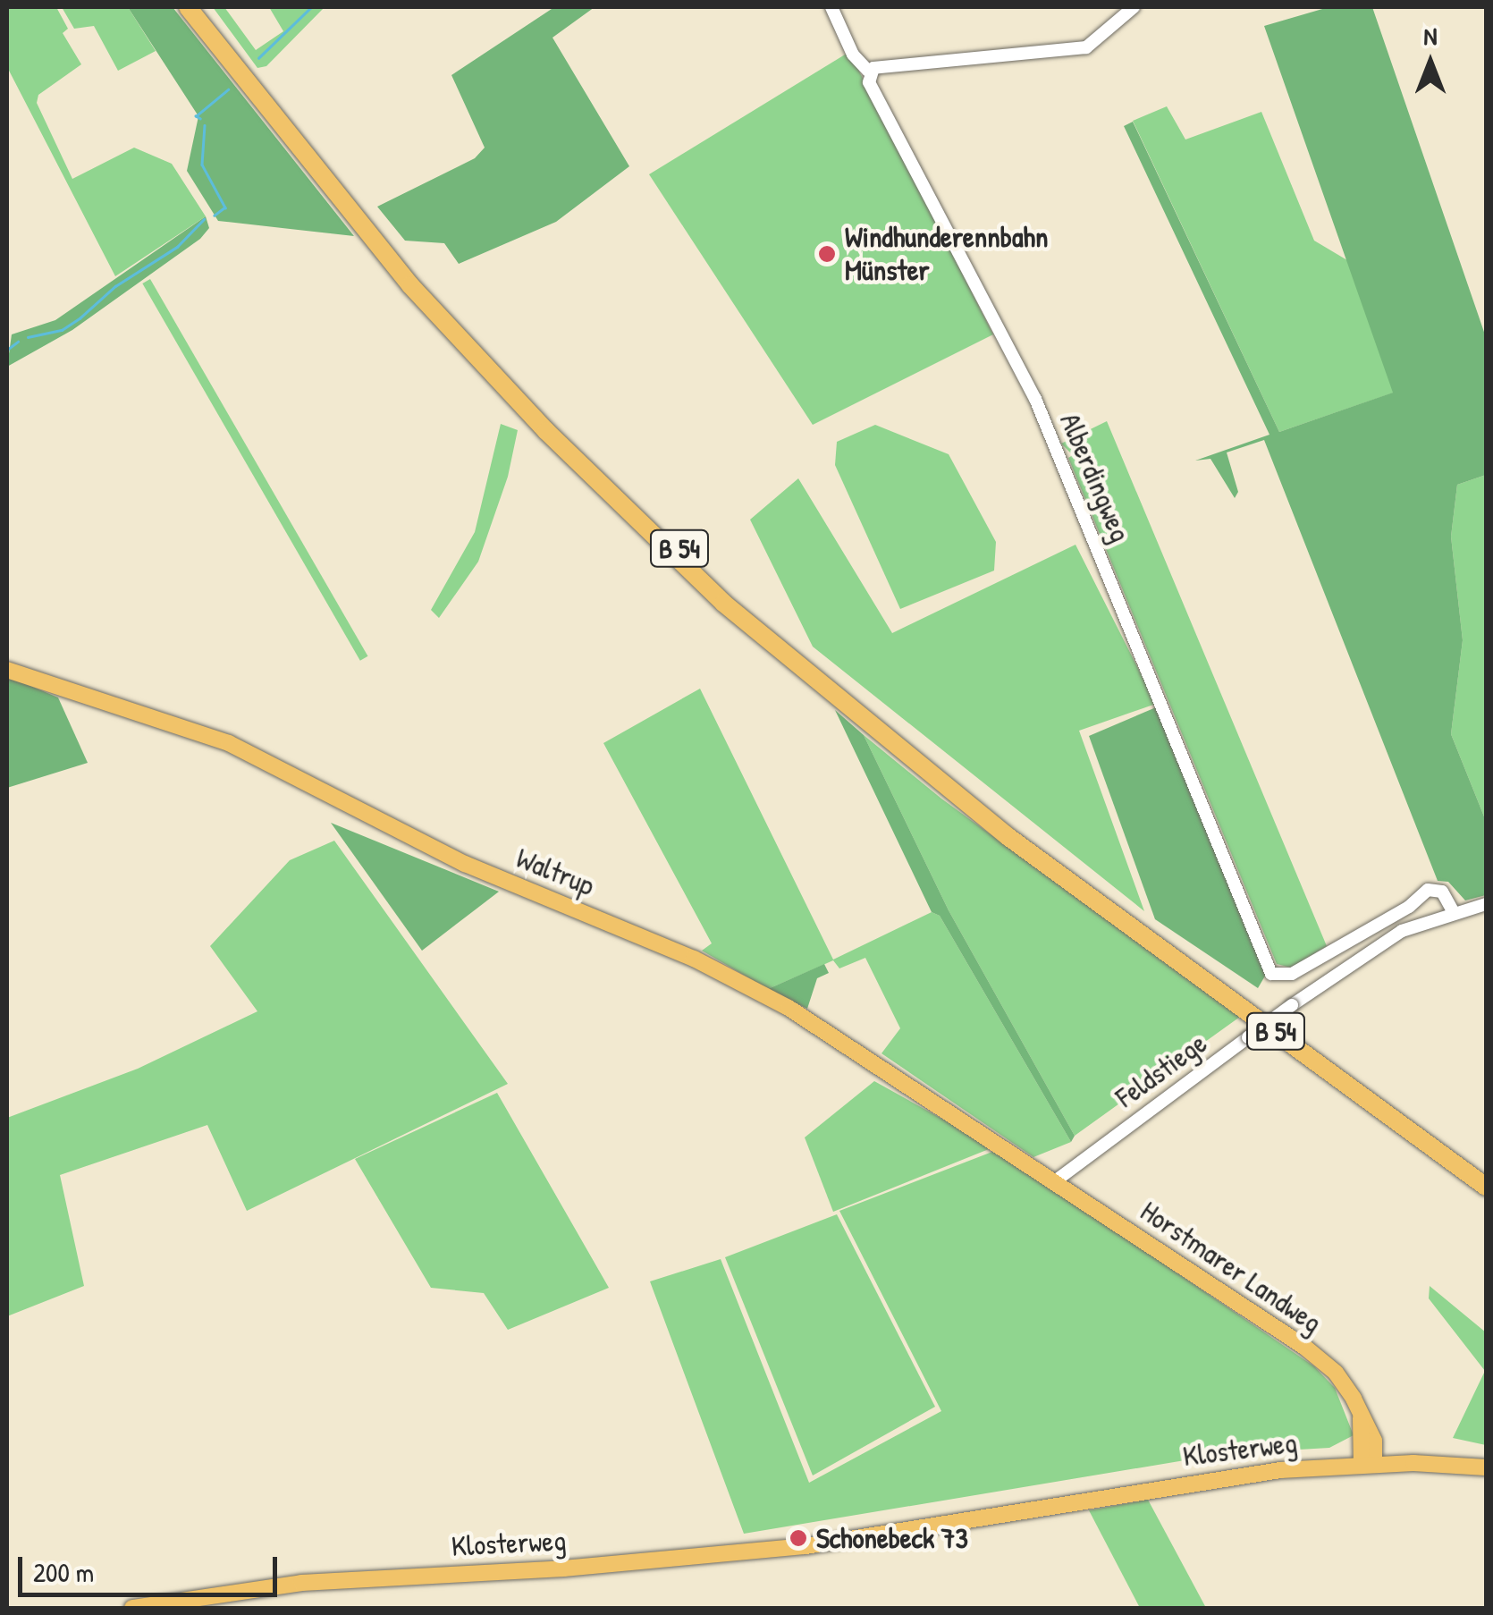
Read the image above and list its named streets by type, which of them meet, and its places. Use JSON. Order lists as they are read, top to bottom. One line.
{"streets":{"highway":["B 54"],"main road":["Waltrup","Horstmarer Landweg","Klosterweg"],"street":["Alberdingweg","Feldstiege"]},"crossings":[["Alberdingweg","Feldstiege"],["Waltrup","Feldstiege"],["Waltrup","Horstmarer Landweg"],["Feldstiege","Horstmarer Landweg"],["Horstmarer Landweg","Klosterweg"]],"places":["Windhunderennbahn Münster","Schonebeck 73"],"scale_bar":"200 m","north":"top"}
